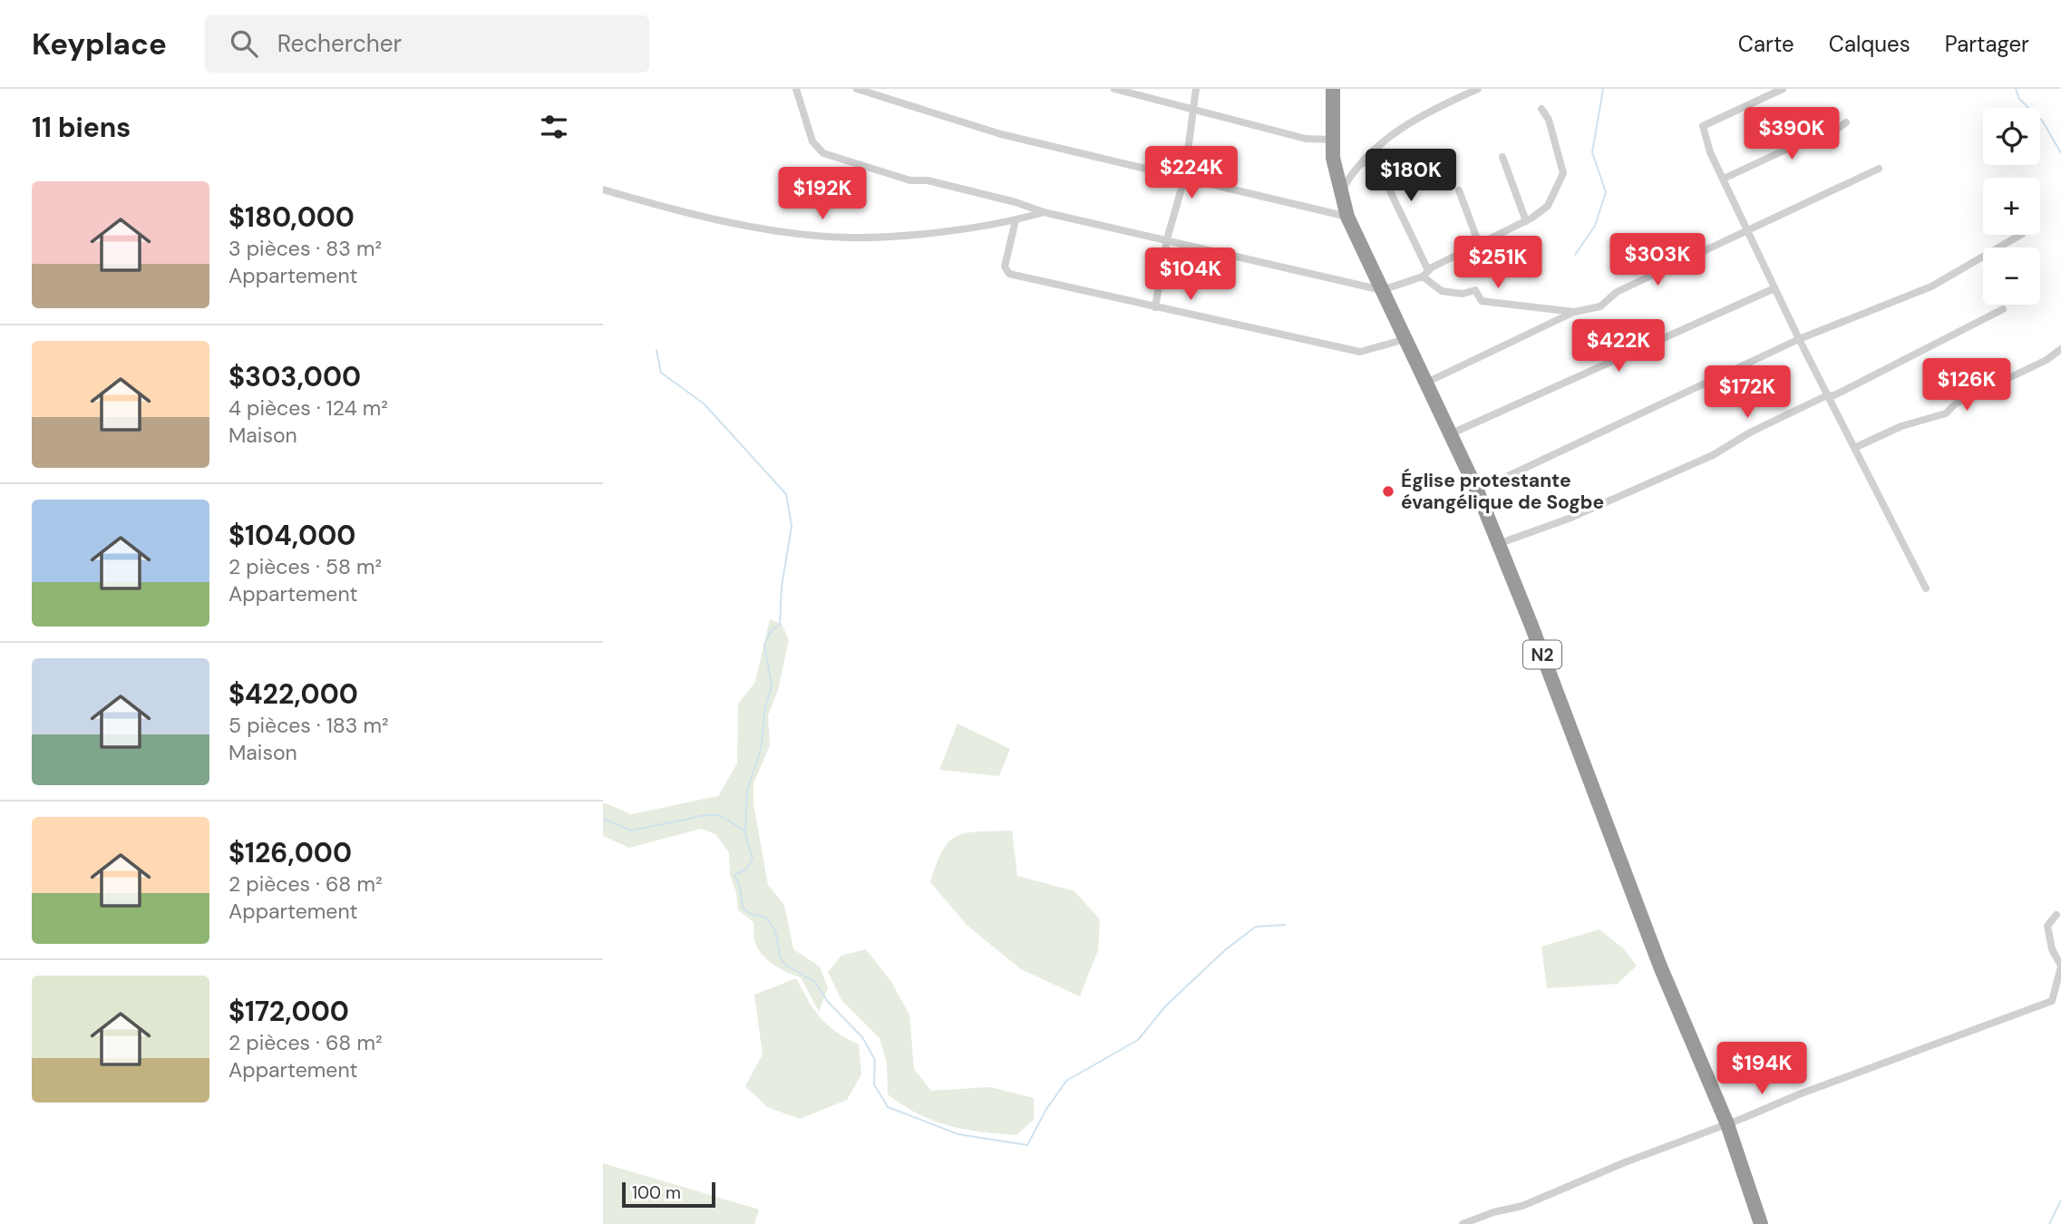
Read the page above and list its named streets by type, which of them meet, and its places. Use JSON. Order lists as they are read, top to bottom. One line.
{"streets":{"highway":["N2"]},"places":["Église protestante évangélique de Sogbe"],"scale_bar":"100 m","page":{"header":"Keyplace","search":"Rechercher","nav":["Carte","Calques","Partager"],"heading":"11 biens","price":["$390K","$224K","$180K","$192K","$303K","$251K","$104K","$422K","$126K","$172K","$194K"],"map_buttons":["+","−"],"list":[{"name":"$180,000","note":"3 pièces · 83 m² · Appartement"},{"name":"$303,000","note":"4 pièces · 124 m² · Maison"},{"name":"$104,000","note":"2 pièces · 58 m² · Appartement"},{"name":"$422,000","note":"5 pièces · 183 m² · Maison"},{"name":"$126,000","note":"2 pièces · 68 m² · Appartement"},{"name":"$172,000","note":"2 pièces · 68 m² · Appartement"}],"scale":"100 m"}}
